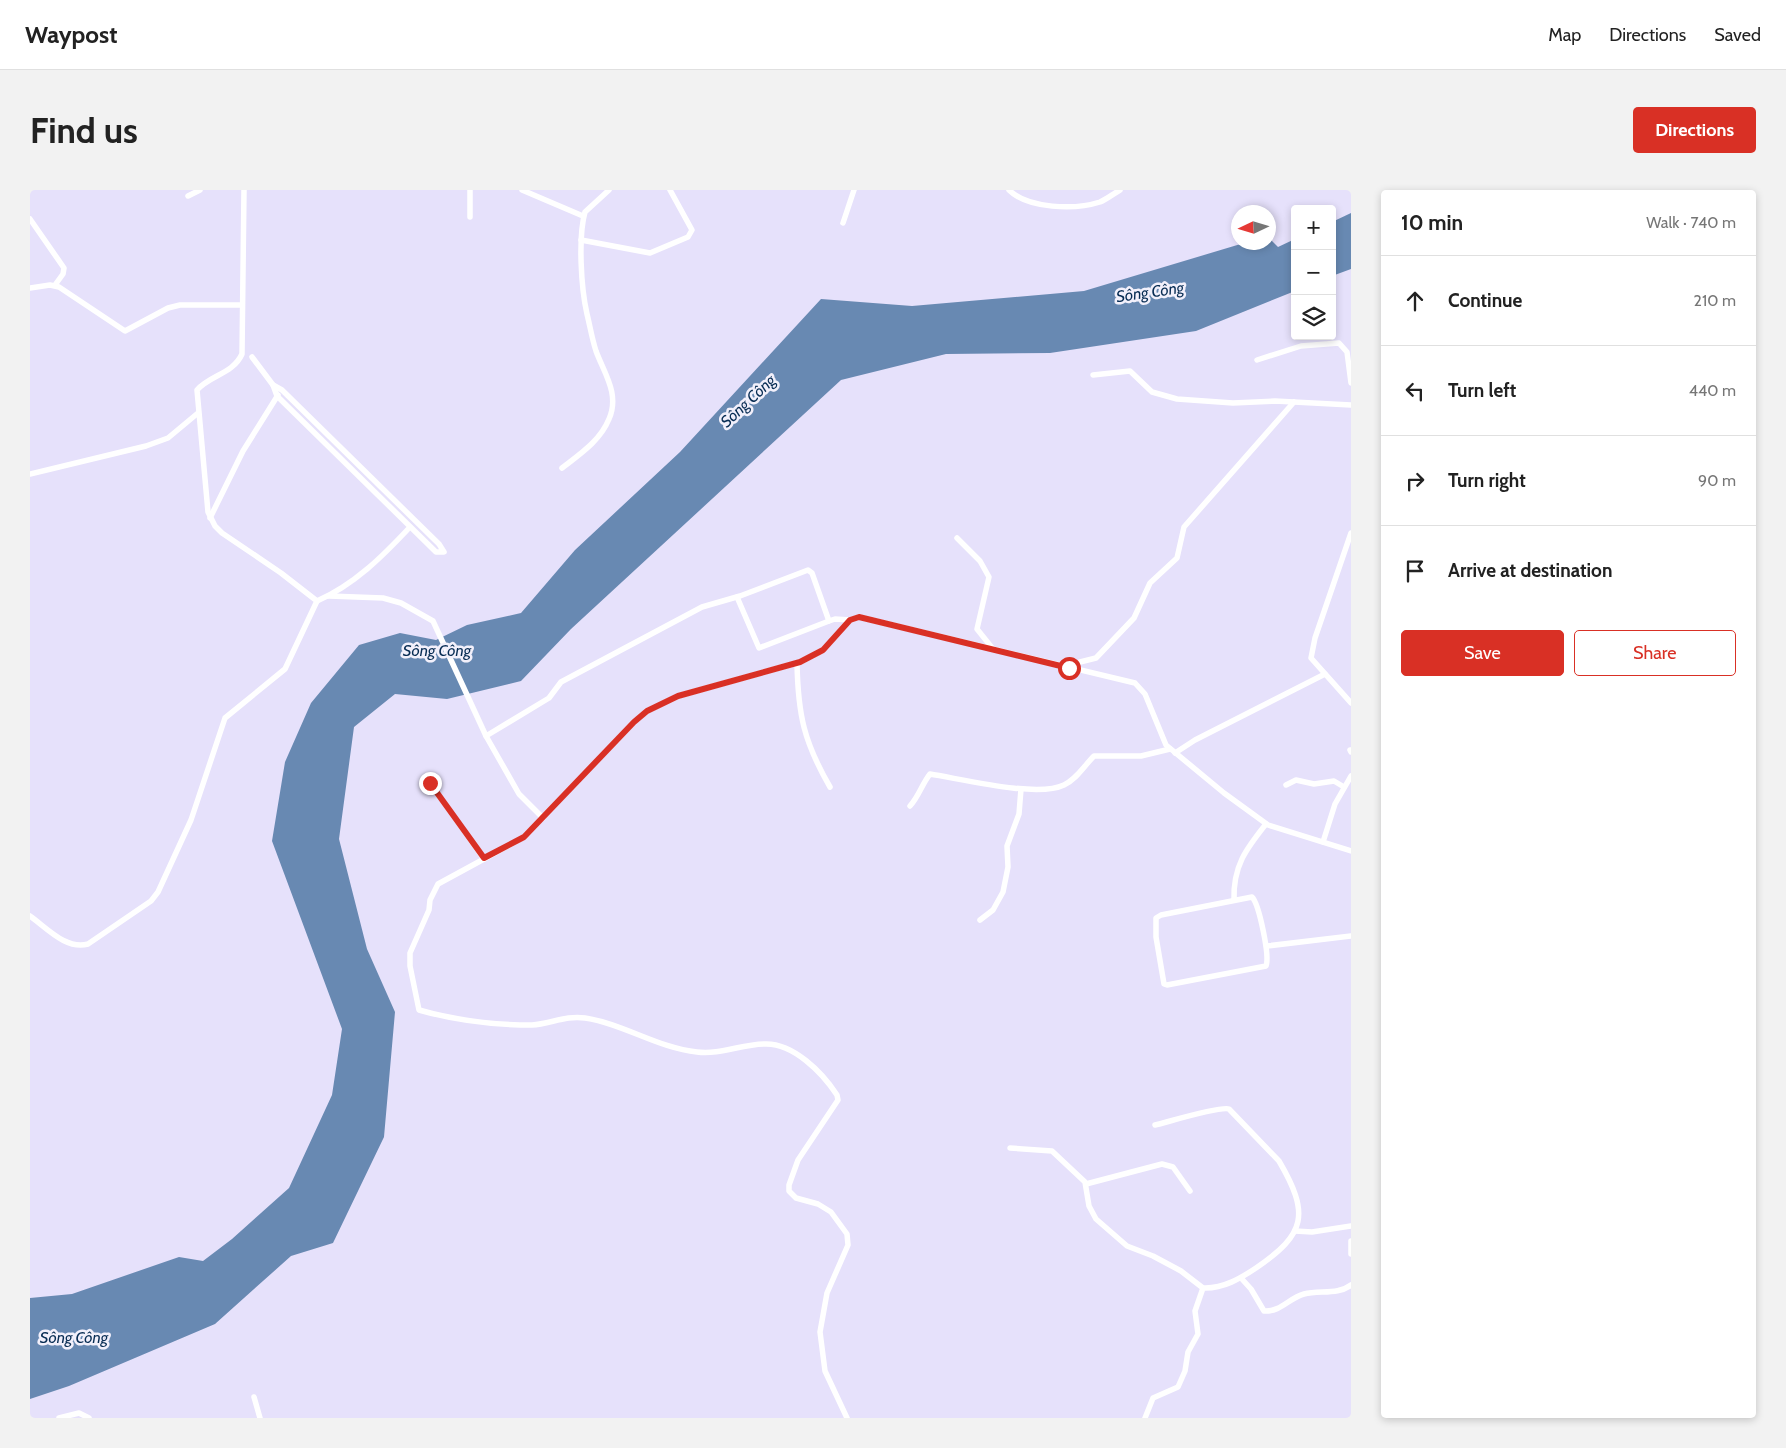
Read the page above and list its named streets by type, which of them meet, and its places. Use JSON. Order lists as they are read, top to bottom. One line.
{"water":["Sông Công"],"north":"left","page":{"header":"Waypost","nav":["Map","Directions","Saved"],"buttons":["Directions",["Save","Share"]],"title":"Find us","heading":["10 min","Walk · 740 m"],"map_buttons":["+","−"],"list":[["Continue","210 m"],["Turn left","440 m"],["Turn right","90 m"],"Arrive at destination"]}}
